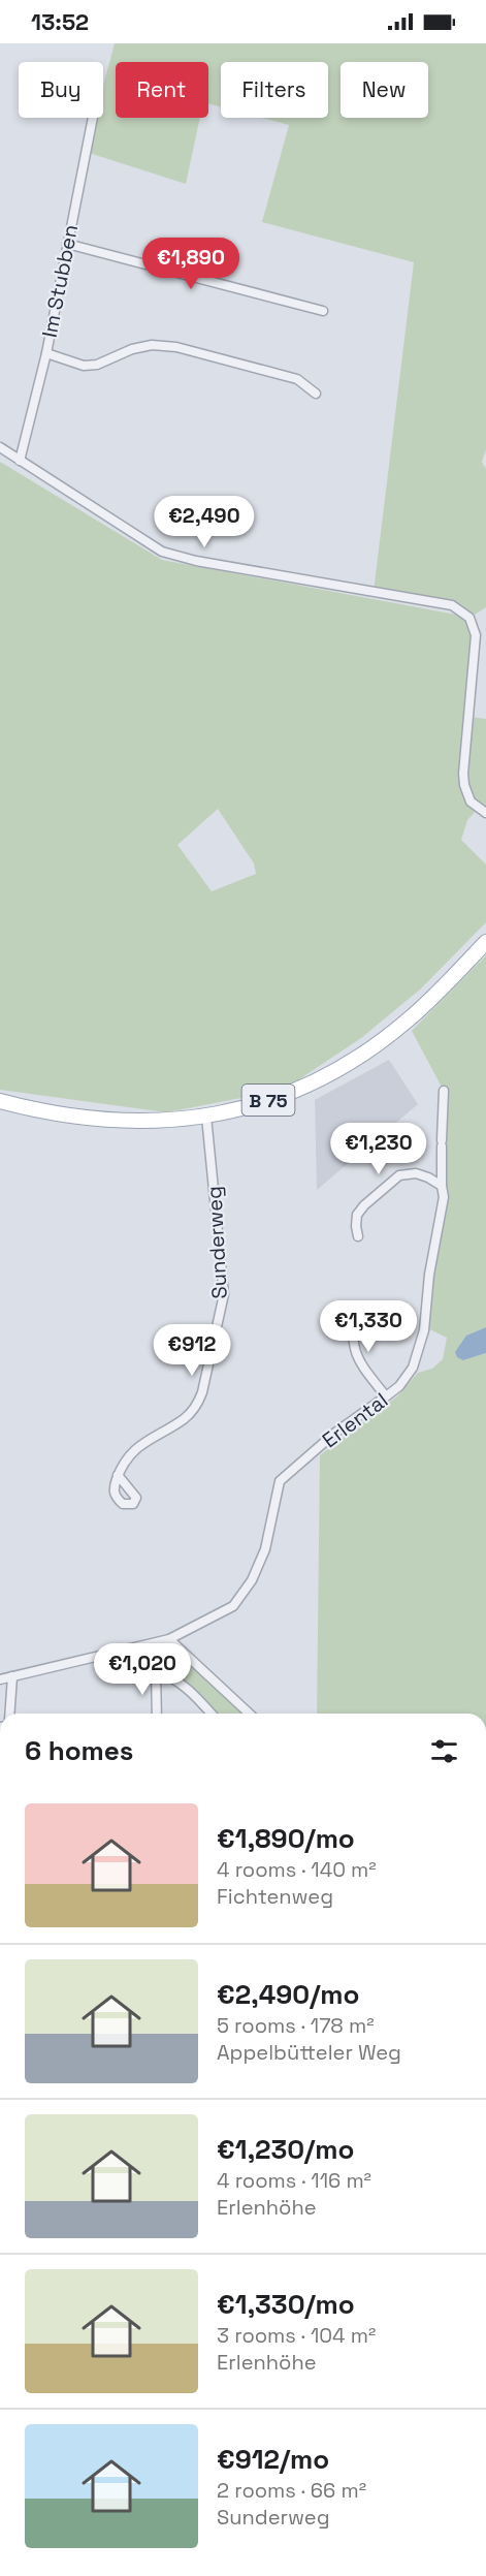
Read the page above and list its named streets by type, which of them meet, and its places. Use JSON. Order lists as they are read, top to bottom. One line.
{"streets":{"main road":["B 75"],"street":["Im Stubben","Sunderweg","Erlental"]},"crossings":[["B 75","Sunderweg"]],"page":{"status":"13:52","chip":["Buy","Rent","Filters","New"],"price":["€1,890","€2,490","€1,230","€1,330","€912","€1,020"],"heading":"6 homes","list":[{"name":"€1,890/mo","note":"4 rooms · 140 m² · Fichtenweg"},{"name":"€2,490/mo","note":"5 rooms · 178 m² · Appelbütteler Weg"},{"name":"€1,230/mo","note":"4 rooms · 116 m² · Erlenhöhe"},{"name":"€1,330/mo","note":"3 rooms · 104 m² · Erlenhöhe"},{"name":"€912/mo","note":"2 rooms · 66 m² · Sunderweg"}]}}
